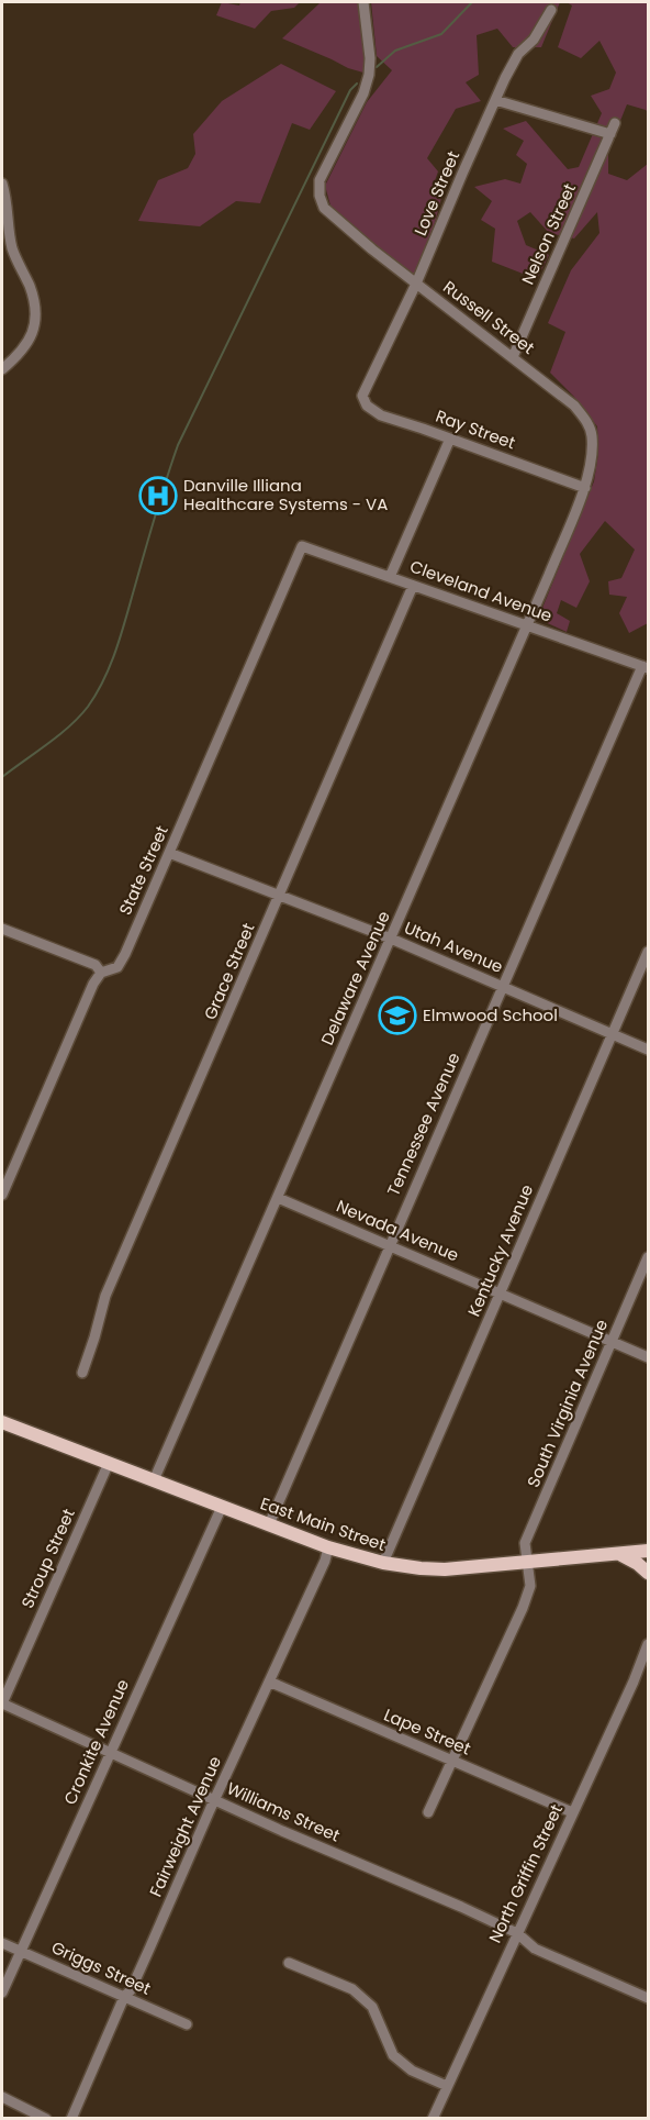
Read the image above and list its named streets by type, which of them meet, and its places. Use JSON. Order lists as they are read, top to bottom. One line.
{"streets":{"main road":["East Main Street"],"street":["Love Street","Nelson Street","Russell Street","Ray Street","Cleveland Avenue","State Street","Utah Avenue","Grace Street","Delaware Avenue","Tennessee Avenue","Nevada Avenue","Kentucky Avenue","South Virginia Avenue","Stroup Street","Lape Street","Cronkite Avenue","Williams Street","Fairweight Avenue","North Griffin Street","Griggs Street"]},"crossings":[["Love Street","Russell Street"],["Love Street","Ray Street"],["Nelson Street","Russell Street"],["Russell Street","Ray Street"],["Russell Street","Delaware Avenue"],["Ray Street","Delaware Avenue"],["Cleveland Avenue","State Street"],["Cleveland Avenue","Grace Street"],["Cleveland Avenue","Delaware Avenue"],["Cleveland Avenue","Tennessee Avenue"],["State Street","Utah Avenue"],["Utah Avenue","Grace Street"],["Utah Avenue","Delaware Avenue"],["Utah Avenue","Tennessee Avenue"],["Utah Avenue","Kentucky Avenue"],["Delaware Avenue","Nevada Avenue"],["Delaware Avenue","East Main Street"],["Tennessee Avenue","Nevada Avenue"],["Tennessee Avenue","East Main Street"],["Nevada Avenue","Kentucky Avenue"],["Nevada Avenue","South Virginia Avenue"],["Kentucky Avenue","East Main Street"],["South Virginia Avenue","East Main Street"],["South Virginia Avenue","Lape Street"],["East Main Street","Stroup Street"],["East Main Street","Cronkite Avenue"],["East Main Street","Fairweight Avenue"],["Stroup Street","Williams Street"],["Lape Street","Fairweight Avenue"],["Lape Street","North Griffin Street"],["Cronkite Avenue","Williams Street"],["Cronkite Avenue","Griggs Street"],["Williams Street","Fairweight Avenue"],["Williams Street","North Griffin Street"],["Fairweight Avenue","Griggs Street"]],"places":{"hospital":["Danville Illiana Healthcare Systems - VA"],"school or university":["Elmwood School"]}}
